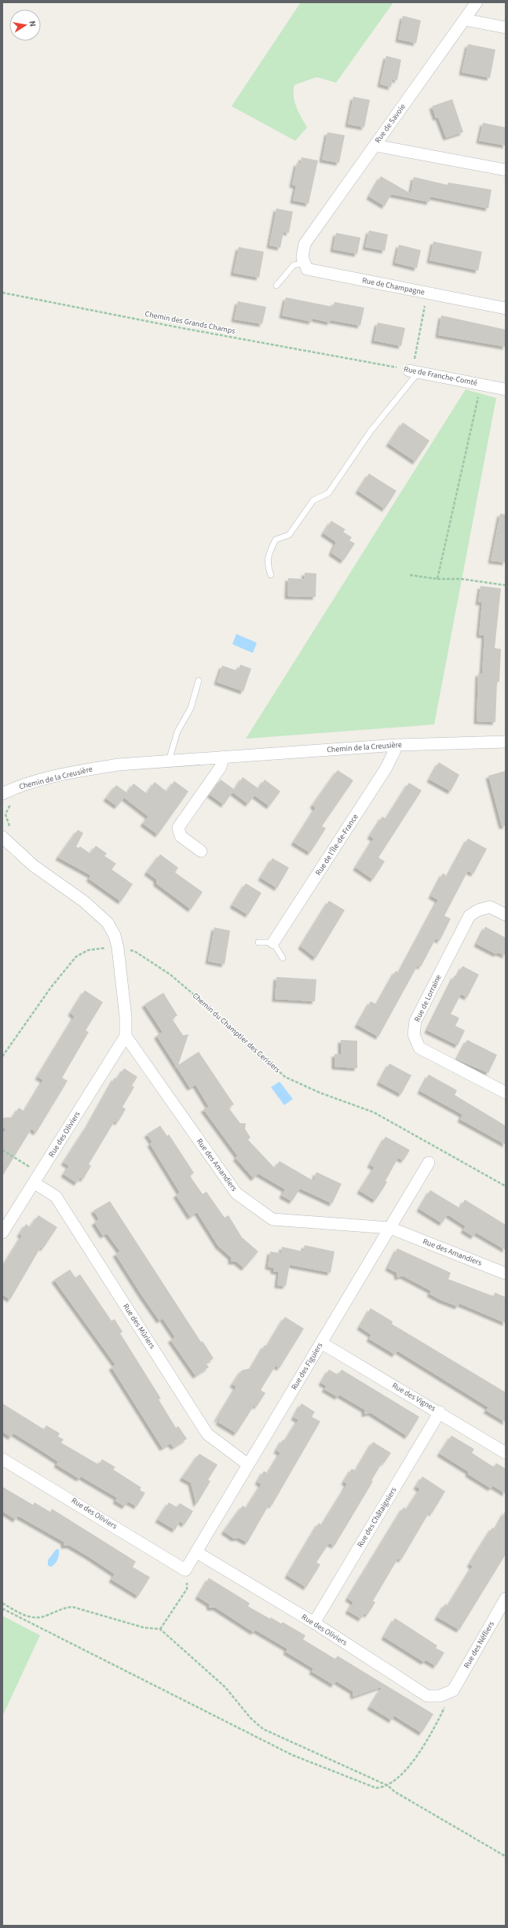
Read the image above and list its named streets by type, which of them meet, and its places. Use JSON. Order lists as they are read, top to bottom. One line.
{"streets":{"street":["Rue de Savoie","Rue de Champagne","Rue de Franche-Comté","Chemin de la Creusière","Rue de l'Île-de-France","Rue de Lorraine","Rue des Oliviers","Rue des Amandiers","Rue des Mûriers","Rue des Figuiers","Rue des Vignes","Rue des Châtaigniers","Rue des Néfliers"],"path":["Chemin des Grands Champs","Chemin du Champtier des Cerisiers"]},"crossings":[["Rue de Savoie","Rue de Champagne"],["Chemin des Grands Champs","Rue de Franche-Comté"],["Chemin de la Creusière","Rue de l'Île-de-France"],["Rue des Oliviers","Rue des Amandiers"],["Rue des Oliviers","Rue des Mûriers"],["Rue des Oliviers","Rue des Figuiers"],["Rue des Oliviers","Rue des Châtaigniers"],["Rue des Oliviers","Rue des Néfliers"],["Rue des Amandiers","Rue des Figuiers"],["Rue des Mûriers","Rue des Figuiers"],["Rue des Figuiers","Rue des Vignes"],["Rue des Vignes","Rue des Châtaigniers"]],"north":"right"}
